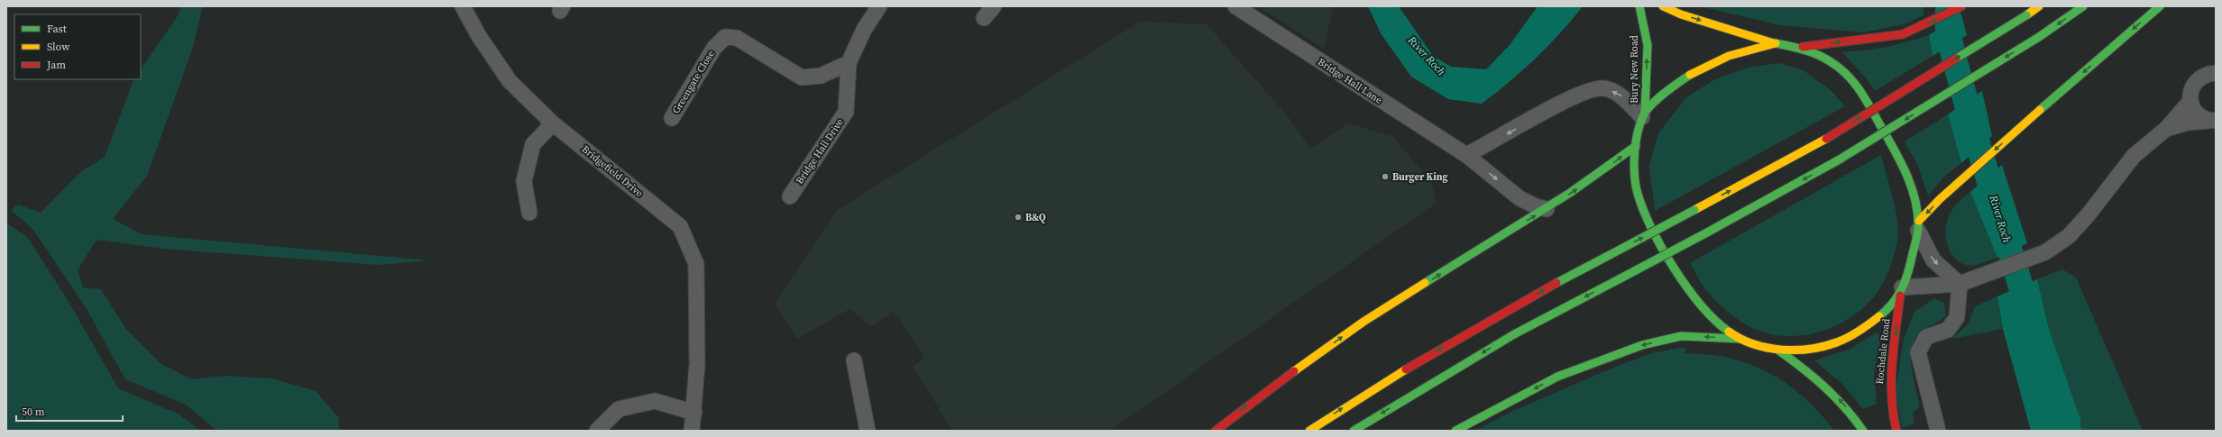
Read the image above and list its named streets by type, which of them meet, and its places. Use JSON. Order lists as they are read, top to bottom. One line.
{"streets":{"highway":["Bury New Road","Rochdale Road"],"street":["Bridge Hall Lane","Greengate Close","Bridge Hall Drive","Bridgefield Drive"]},"crossings":[["Greengate Close","Bridge Hall Drive"]],"one_way":["Rochdale Road"],"water":["River Roch"],"places":["Burger King","B&Q"],"legend":["Fast","Slow","Jam"],"scale_bar":"50 m"}
